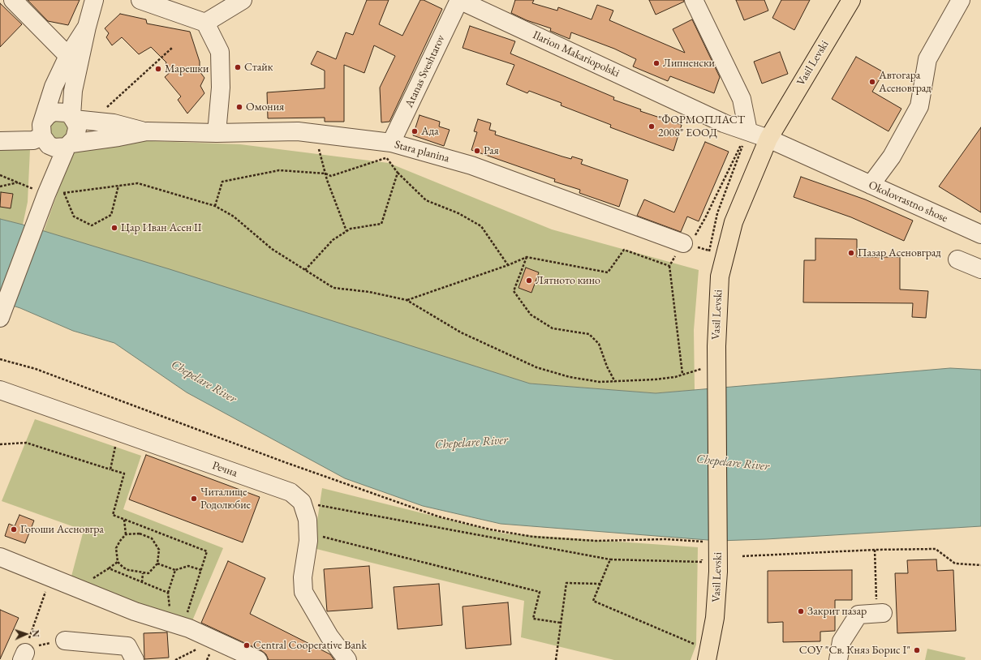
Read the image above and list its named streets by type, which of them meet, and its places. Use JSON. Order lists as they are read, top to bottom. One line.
{"streets":{"main road":["Vasil Levski"],"street":["Ilarion Makariopolski","Atanas Sveshtarov","Stara planina","Okolovrastno shose","Речна"]},"crossings":[["Ilarion Makariopolski","Vasil Levski"],["Ilarion Makariopolski","Atanas Sveshtarov"],["Ilarion Makariopolski","Okolovrastno shose"],["Vasil Levski","Okolovrastno shose"],["Atanas Sveshtarov","Stara planina"]],"water":["Chepelare River"],"places":["Липненски","Стайк","Марешки","Автогара Асеновград","Омония","\"ФОРМОПЛАСТ 2008\" ЕООД","Ада","Рая","Цар Иван Асен II","Пазар Асеновград","Лятното кино","Читалище Родолюбие","Гогоши Асеновгра","Закрит пазар","Central Cooperative Bank","СОУ \"Св. Княз Борис I\""],"north":"right"}
